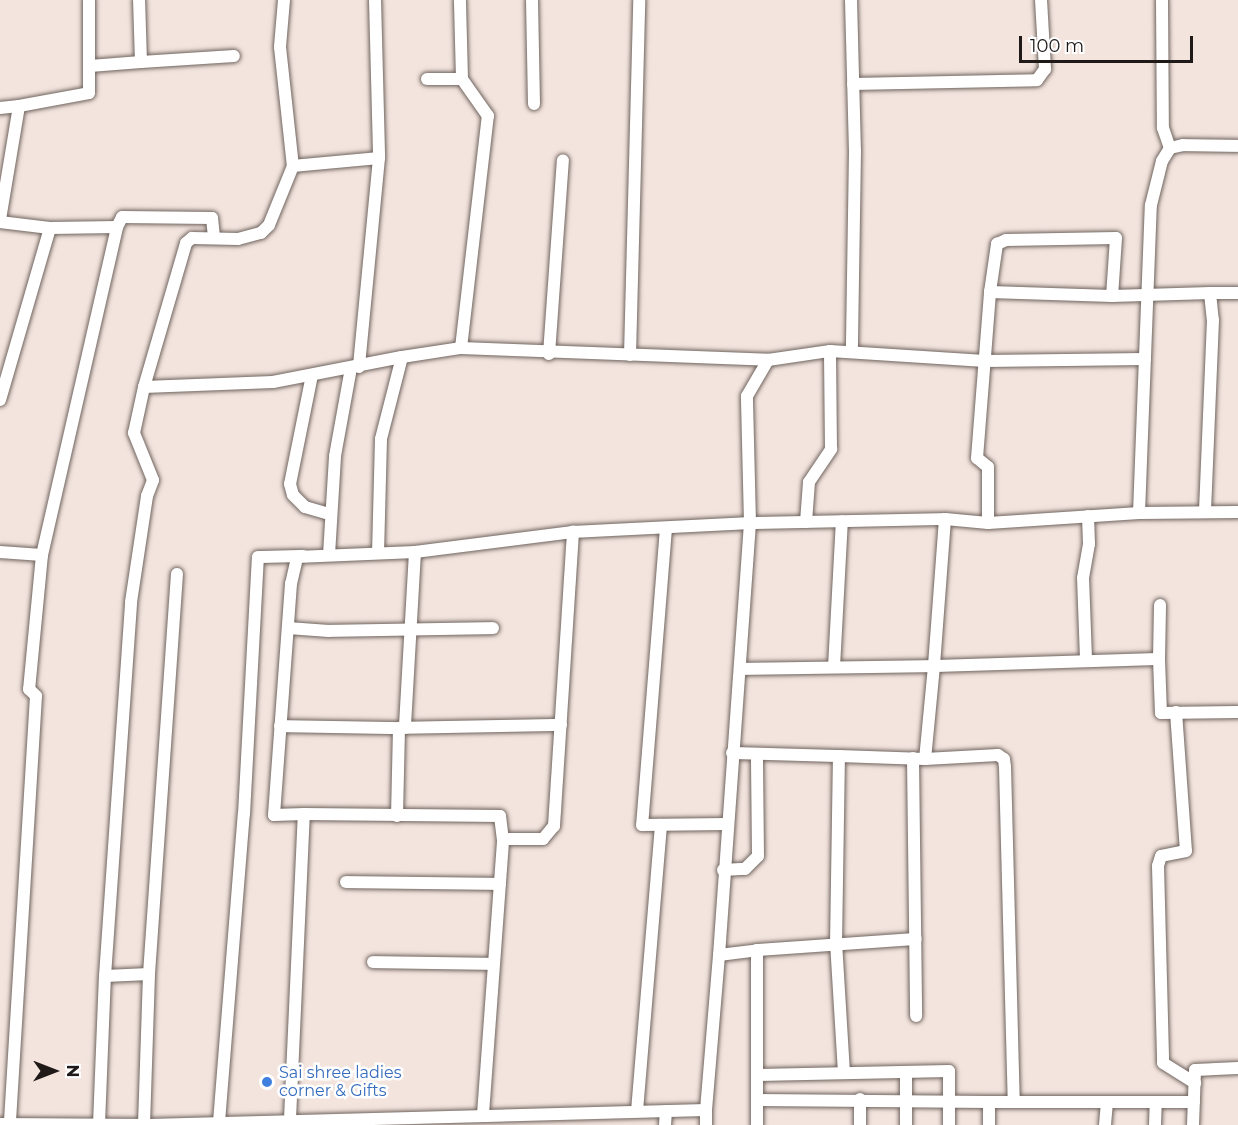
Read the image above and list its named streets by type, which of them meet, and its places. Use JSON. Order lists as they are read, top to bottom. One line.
{"places":["Sai shree ladies corner & Gifts"],"scale_bar":"100 m","north":"right"}
